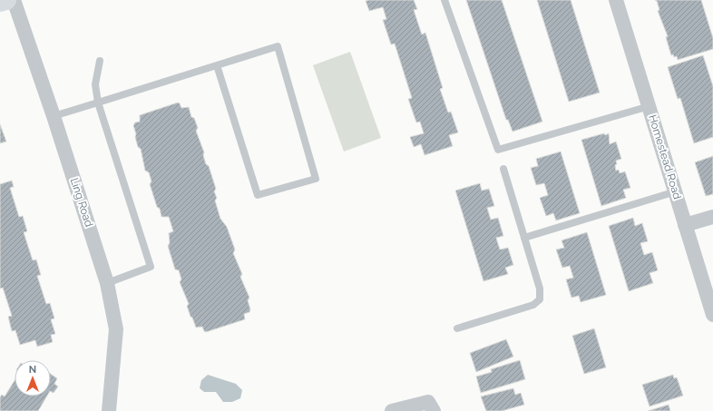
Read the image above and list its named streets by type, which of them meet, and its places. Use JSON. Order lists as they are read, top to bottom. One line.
{"streets":{"street":["Homestead Road","Ling Road"]},"north":"top"}
